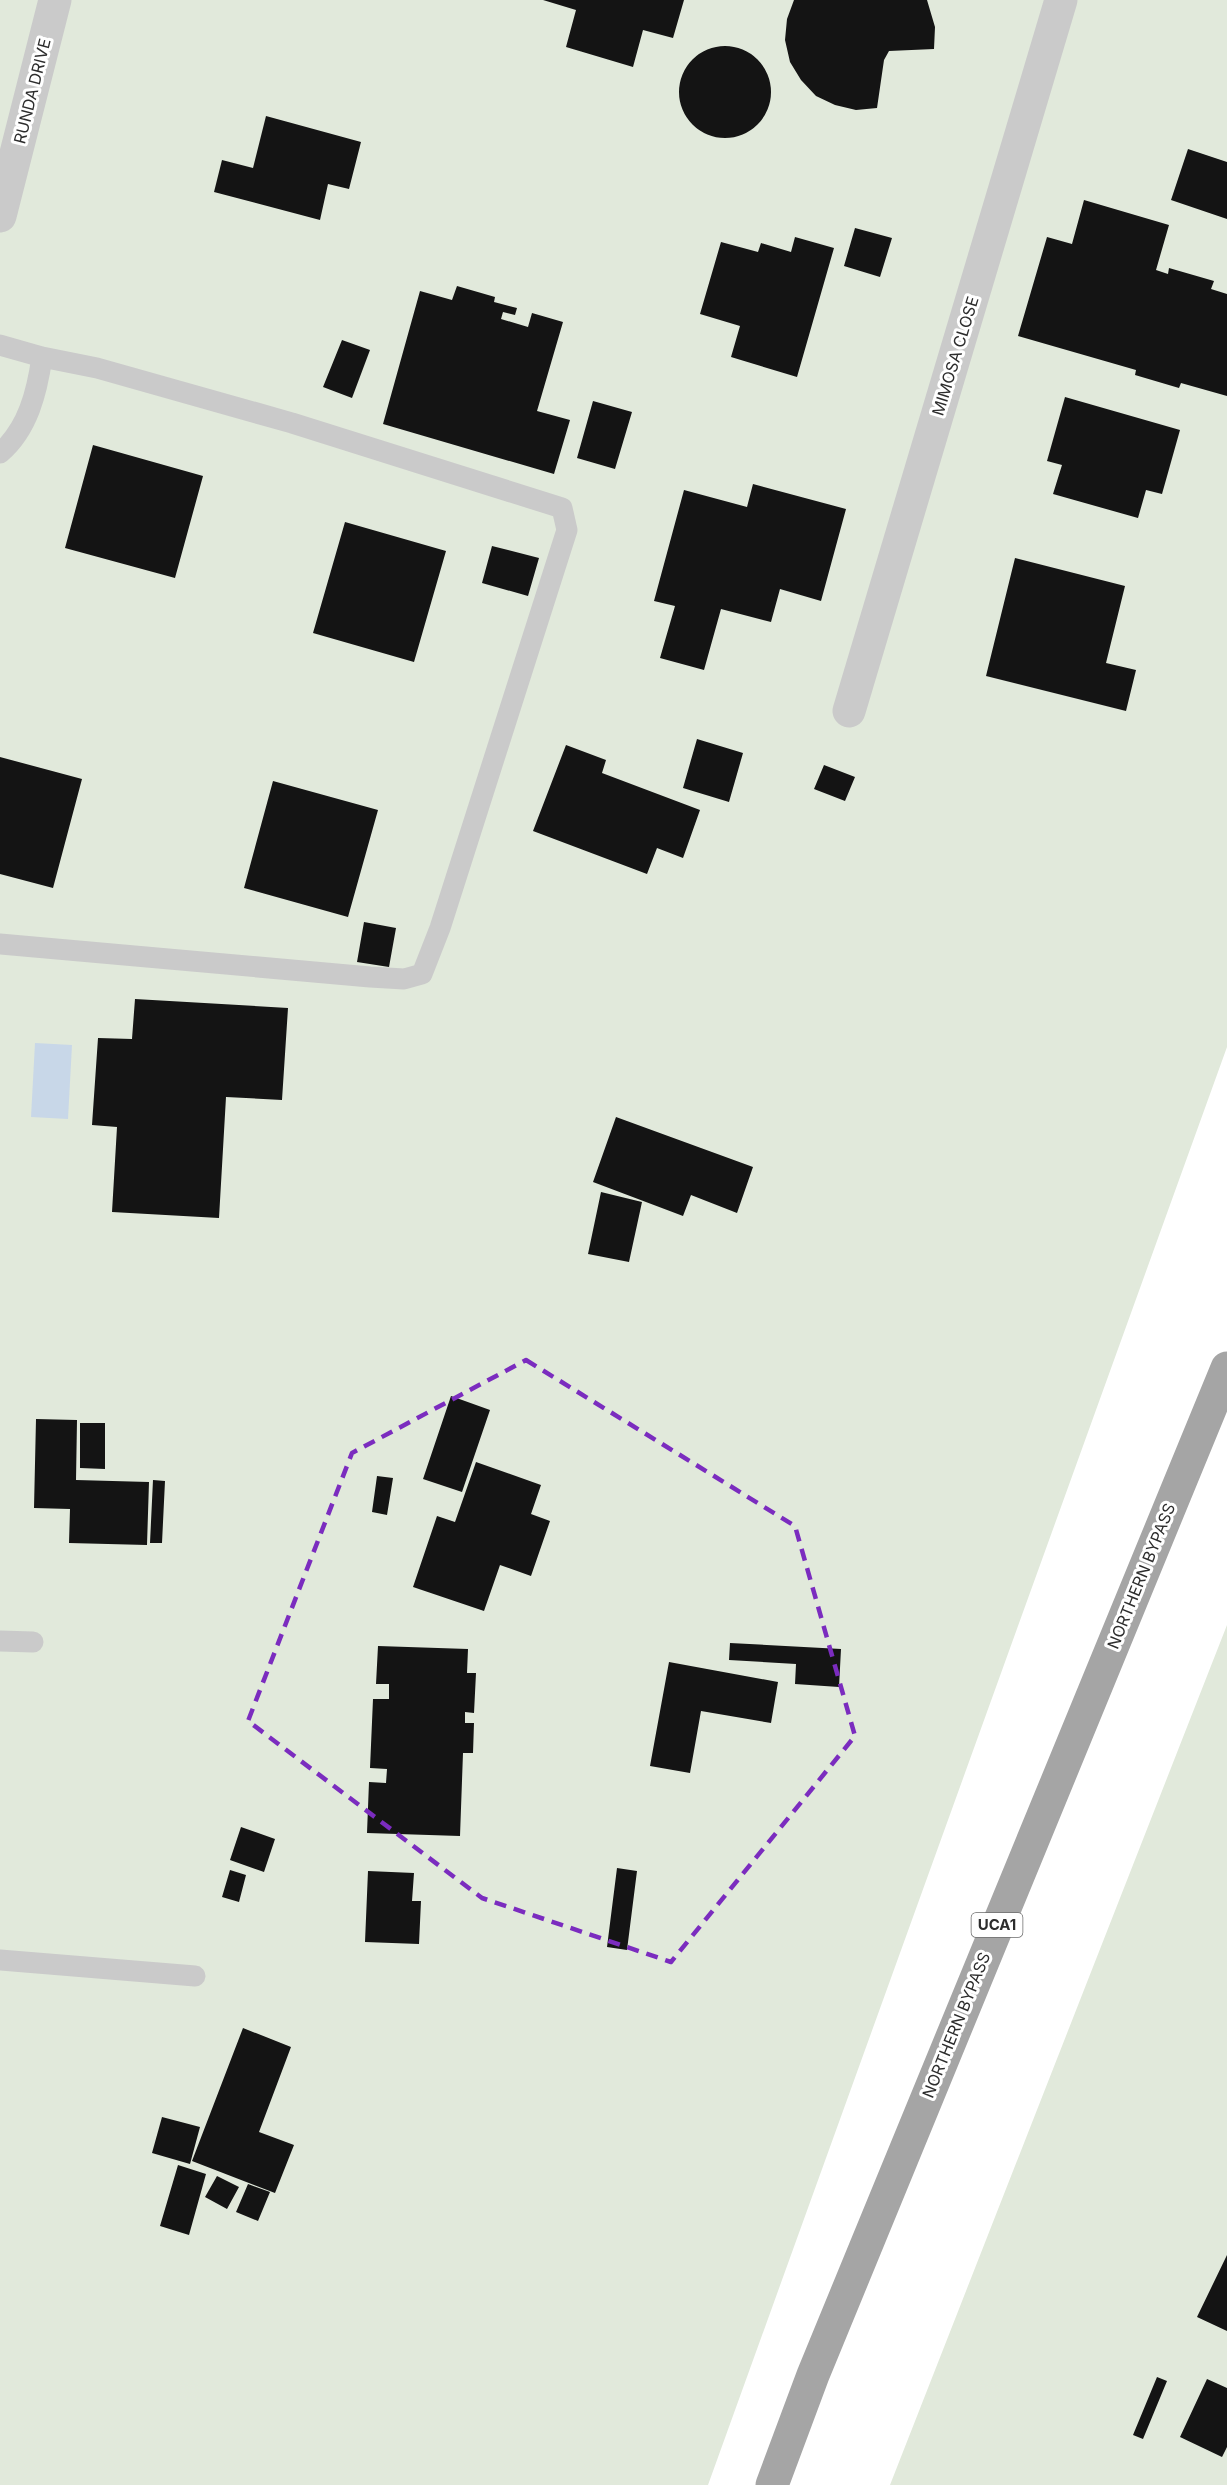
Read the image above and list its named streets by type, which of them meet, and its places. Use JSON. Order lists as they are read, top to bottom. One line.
{"streets":{"main road":["NORTHERN BYPASS","UCA1"],"street":["RUNDA DRIVE","MIMOSA CLOSE"]}}
